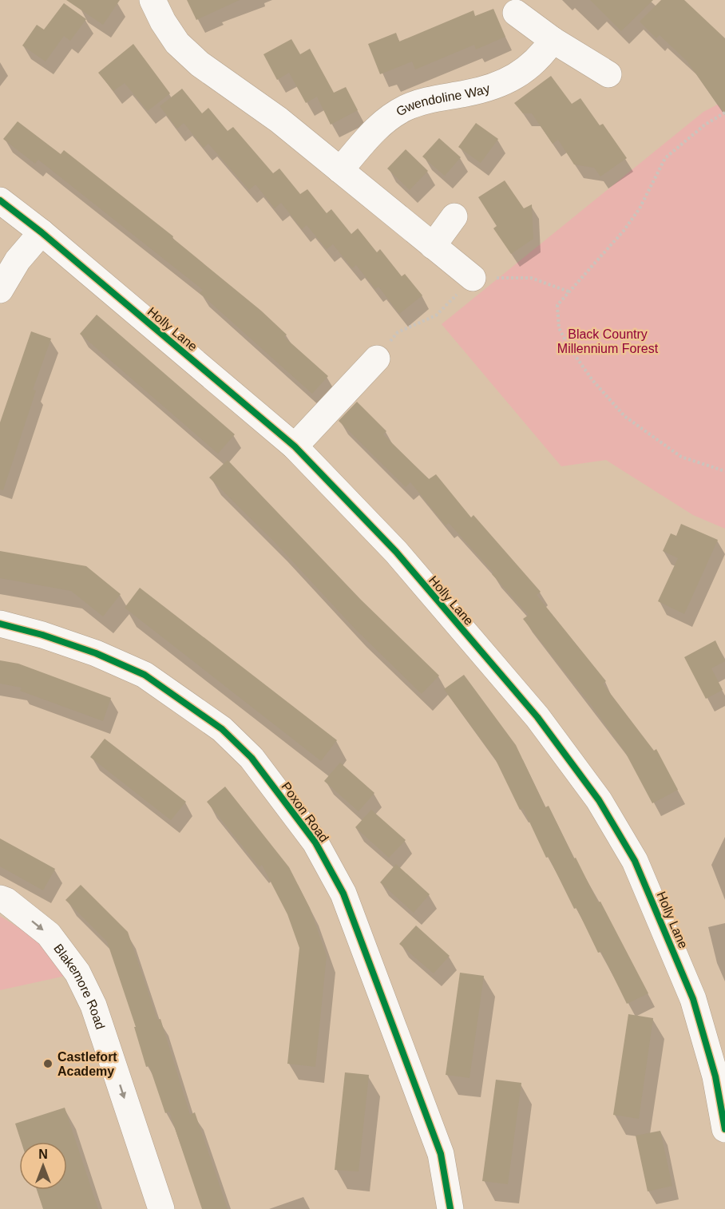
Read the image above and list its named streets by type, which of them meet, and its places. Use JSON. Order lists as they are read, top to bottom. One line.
{"streets":{"street":["Gwendoline Way","Holly Lane","Poxon Road","Blakemore Road"]},"one_way":["Blakemore Road"],"parks":["Black Country Millennium Forest"],"places":["Castlefort Academy"],"north":"top"}
